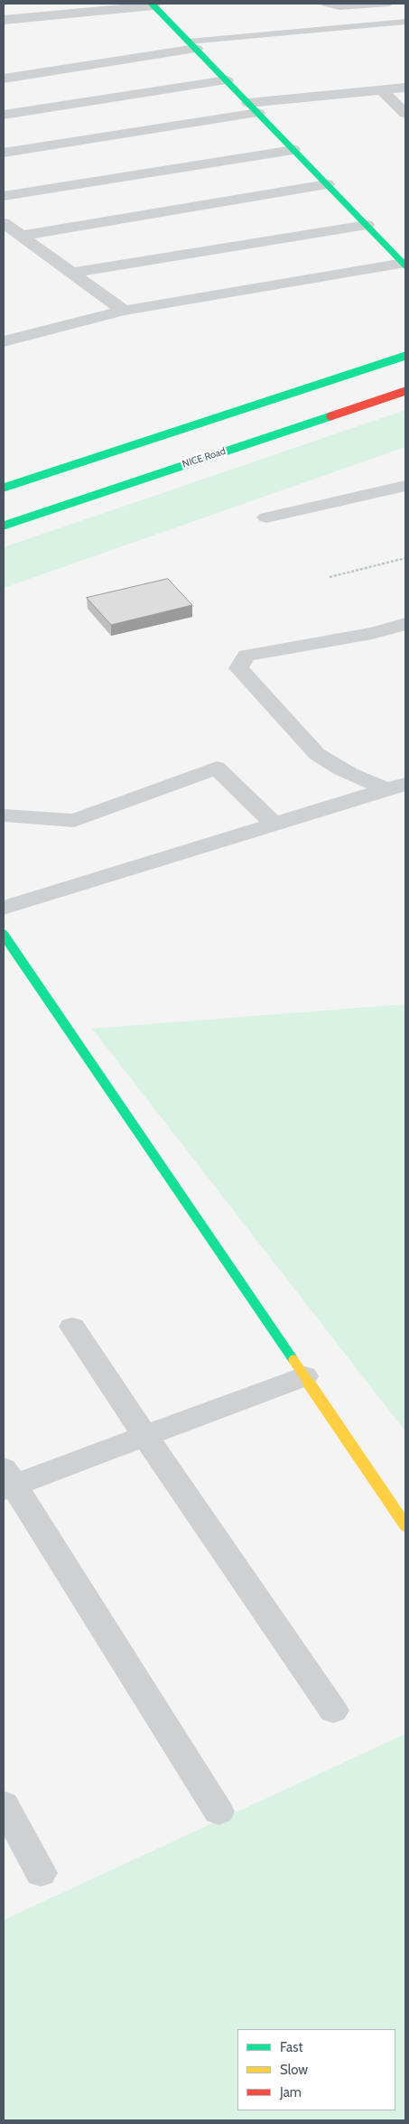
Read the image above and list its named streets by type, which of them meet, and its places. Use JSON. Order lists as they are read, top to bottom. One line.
{"streets":{"main road":["NICE Road"]},"legend":["Fast","Slow","Jam"]}
